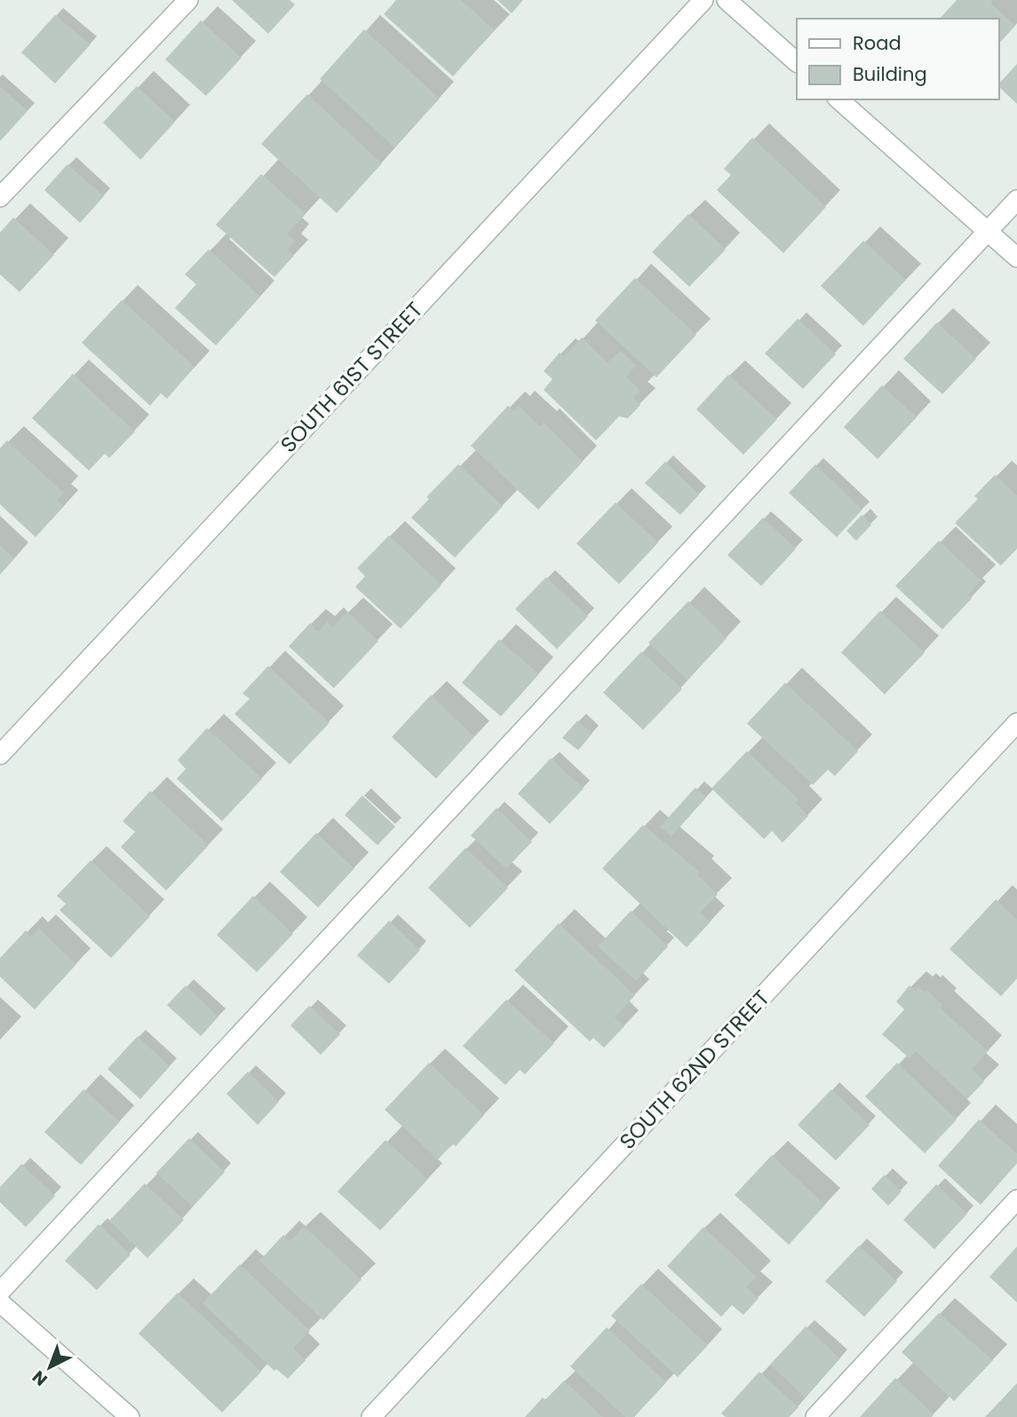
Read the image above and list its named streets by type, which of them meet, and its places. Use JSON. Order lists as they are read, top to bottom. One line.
{"streets":{"street":["SOUTH 61ST STREET","SOUTH 62ND STREET"]},"legend":["Road","Building"],"north":"bottom left"}
